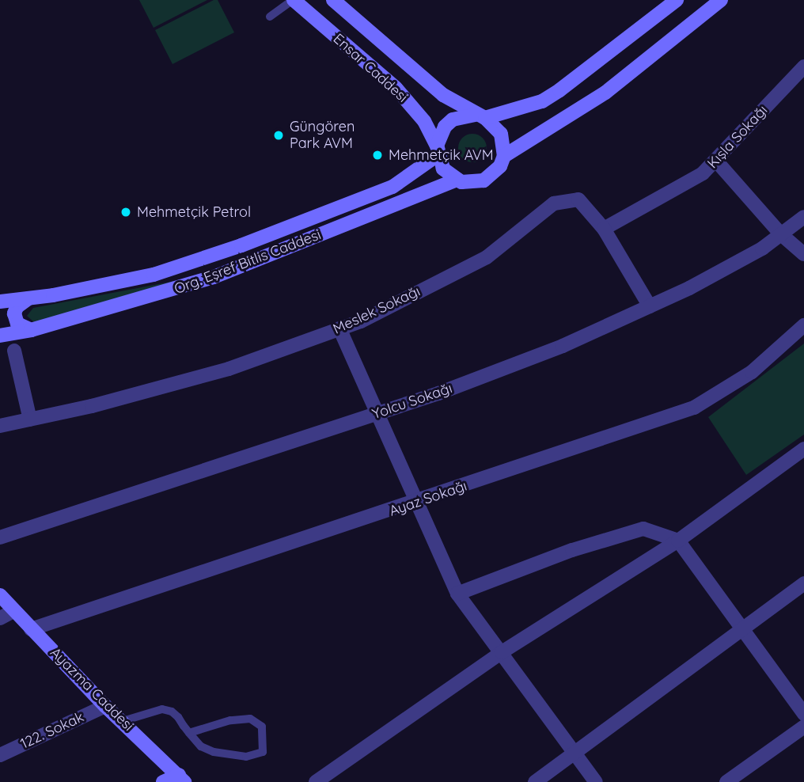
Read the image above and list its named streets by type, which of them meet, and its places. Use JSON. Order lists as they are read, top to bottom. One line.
{"streets":{"street":["Ensar Caddesi","Kışla Sokağı","Org. Eşref Bitlis Caddesi","Meslek Sokağı","Yolcu Sokağı","Ayaz Sokağı","Ayazma Caddesi","122. Sokak"]},"crossings":[["Ensar Caddesi","Org. Eşref Bitlis Caddesi"],["Kışla Sokağı","Meslek Sokağı"],["Meslek Sokağı","Yolcu Sokağı"],["Ayaz Sokağı","Ayazma Caddesi"],["Ayazma Caddesi","122. Sokak"]],"places":["Güngören Park AVM","Mehmetçik AVM","Mehmetçik Petrol"]}
